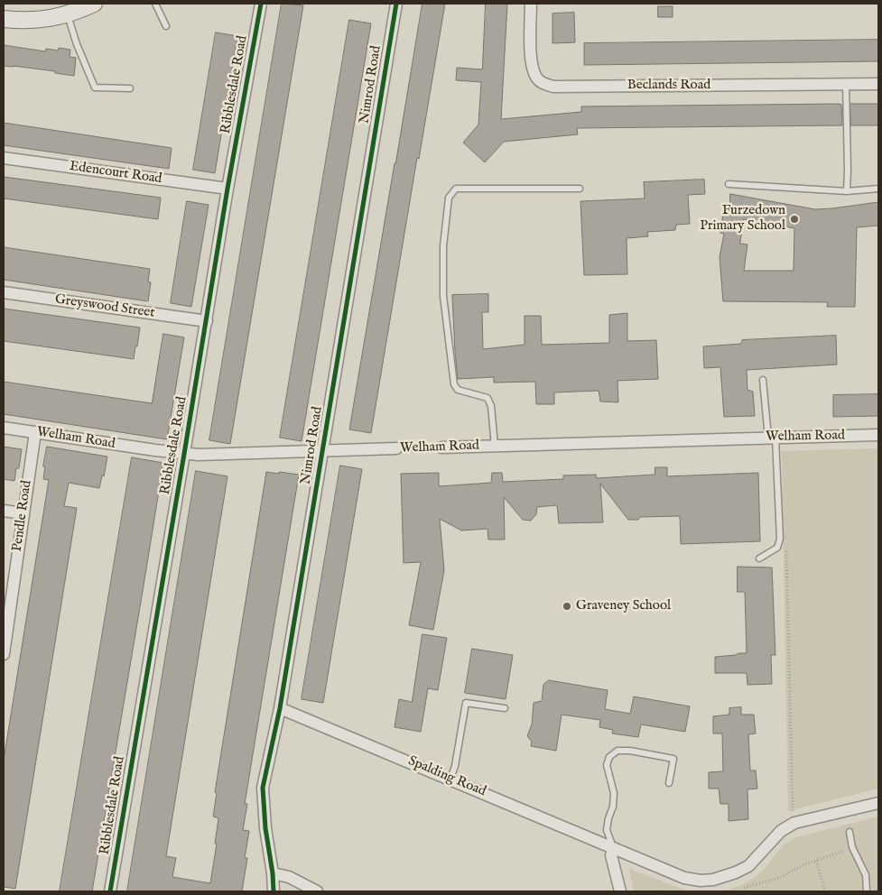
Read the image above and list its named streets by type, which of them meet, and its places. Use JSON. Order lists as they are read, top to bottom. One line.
{"streets":{"street":["Ribblesdale Road","Nimrod Road","Beclands Road","Edencourt Road","Greyswood Street","Welham Road","Pendle Road","Spalding Road"]},"crossings":[["Ribblesdale Road","Edencourt Road"],["Ribblesdale Road","Greyswood Street"],["Ribblesdale Road","Welham Road"],["Nimrod Road","Welham Road"],["Nimrod Road","Spalding Road"],["Welham Road","Pendle Road"]],"places":["Furzedown Primary School","Graveney School"]}
